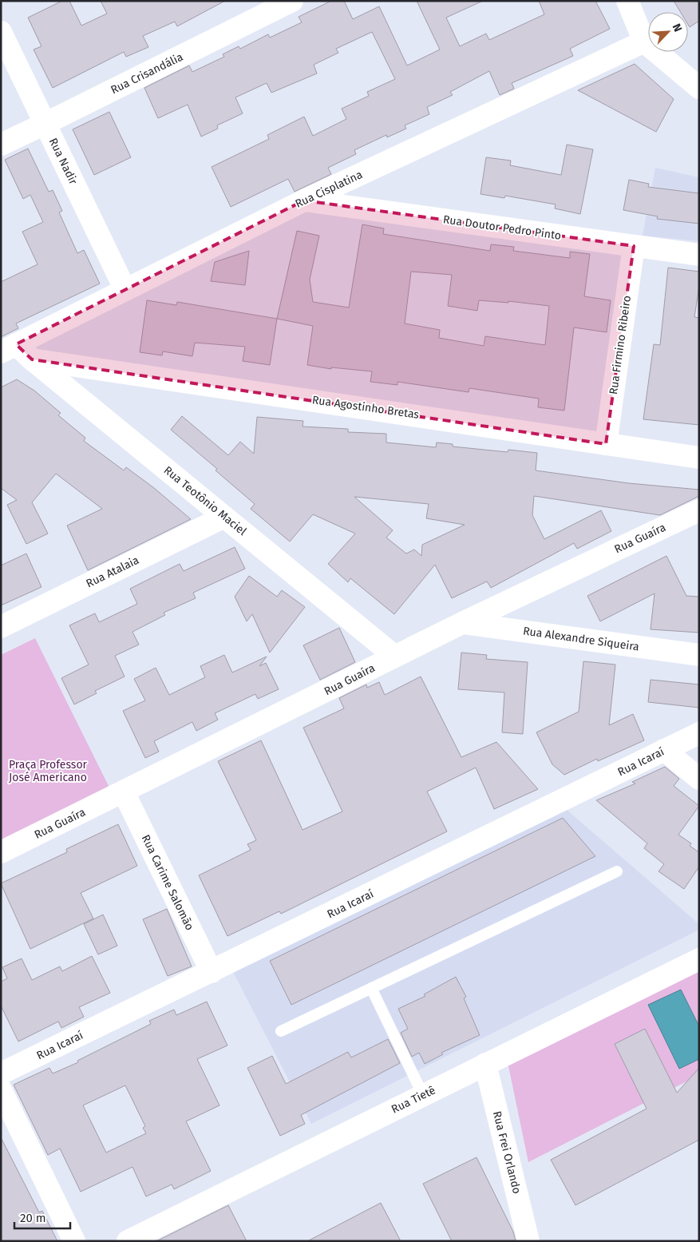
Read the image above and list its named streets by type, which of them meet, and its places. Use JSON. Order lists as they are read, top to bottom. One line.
{"streets":{"street":["Rua Crisandália","Rua Nadir","Rua Cisplatina","Rua Doutor Pedro Pinto","Rua Firmino Ribeiro","Rua Agostinho Bretas","Rua Teotônio Maciel","Rua Guaíra","Rua Atalaia","Rua Alexandre Siqueira","Rua Icaraí","Rua Carime Salomão","Rua Tietê","Rua Frei Orlando"]},"crossings":[["Rua Crisandália","Rua Nadir"],["Rua Nadir","Rua Cisplatina"],["Rua Cisplatina","Rua Doutor Pedro Pinto"],["Rua Cisplatina","Rua Teotônio Maciel"],["Rua Doutor Pedro Pinto","Rua Firmino Ribeiro"],["Rua Firmino Ribeiro","Rua Agostinho Bretas"],["Rua Agostinho Bretas","Rua Teotônio Maciel"],["Rua Teotônio Maciel","Rua Guaíra"],["Rua Teotônio Maciel","Rua Atalaia"],["Rua Guaíra","Rua Alexandre Siqueira"],["Rua Guaíra","Rua Carime Salomão"],["Rua Icaraí","Rua Carime Salomão"],["Rua Tietê","Rua Frei Orlando"]],"parks":["Praça Professor José Americano"],"scale_bar":"20 m","north":"top right"}
